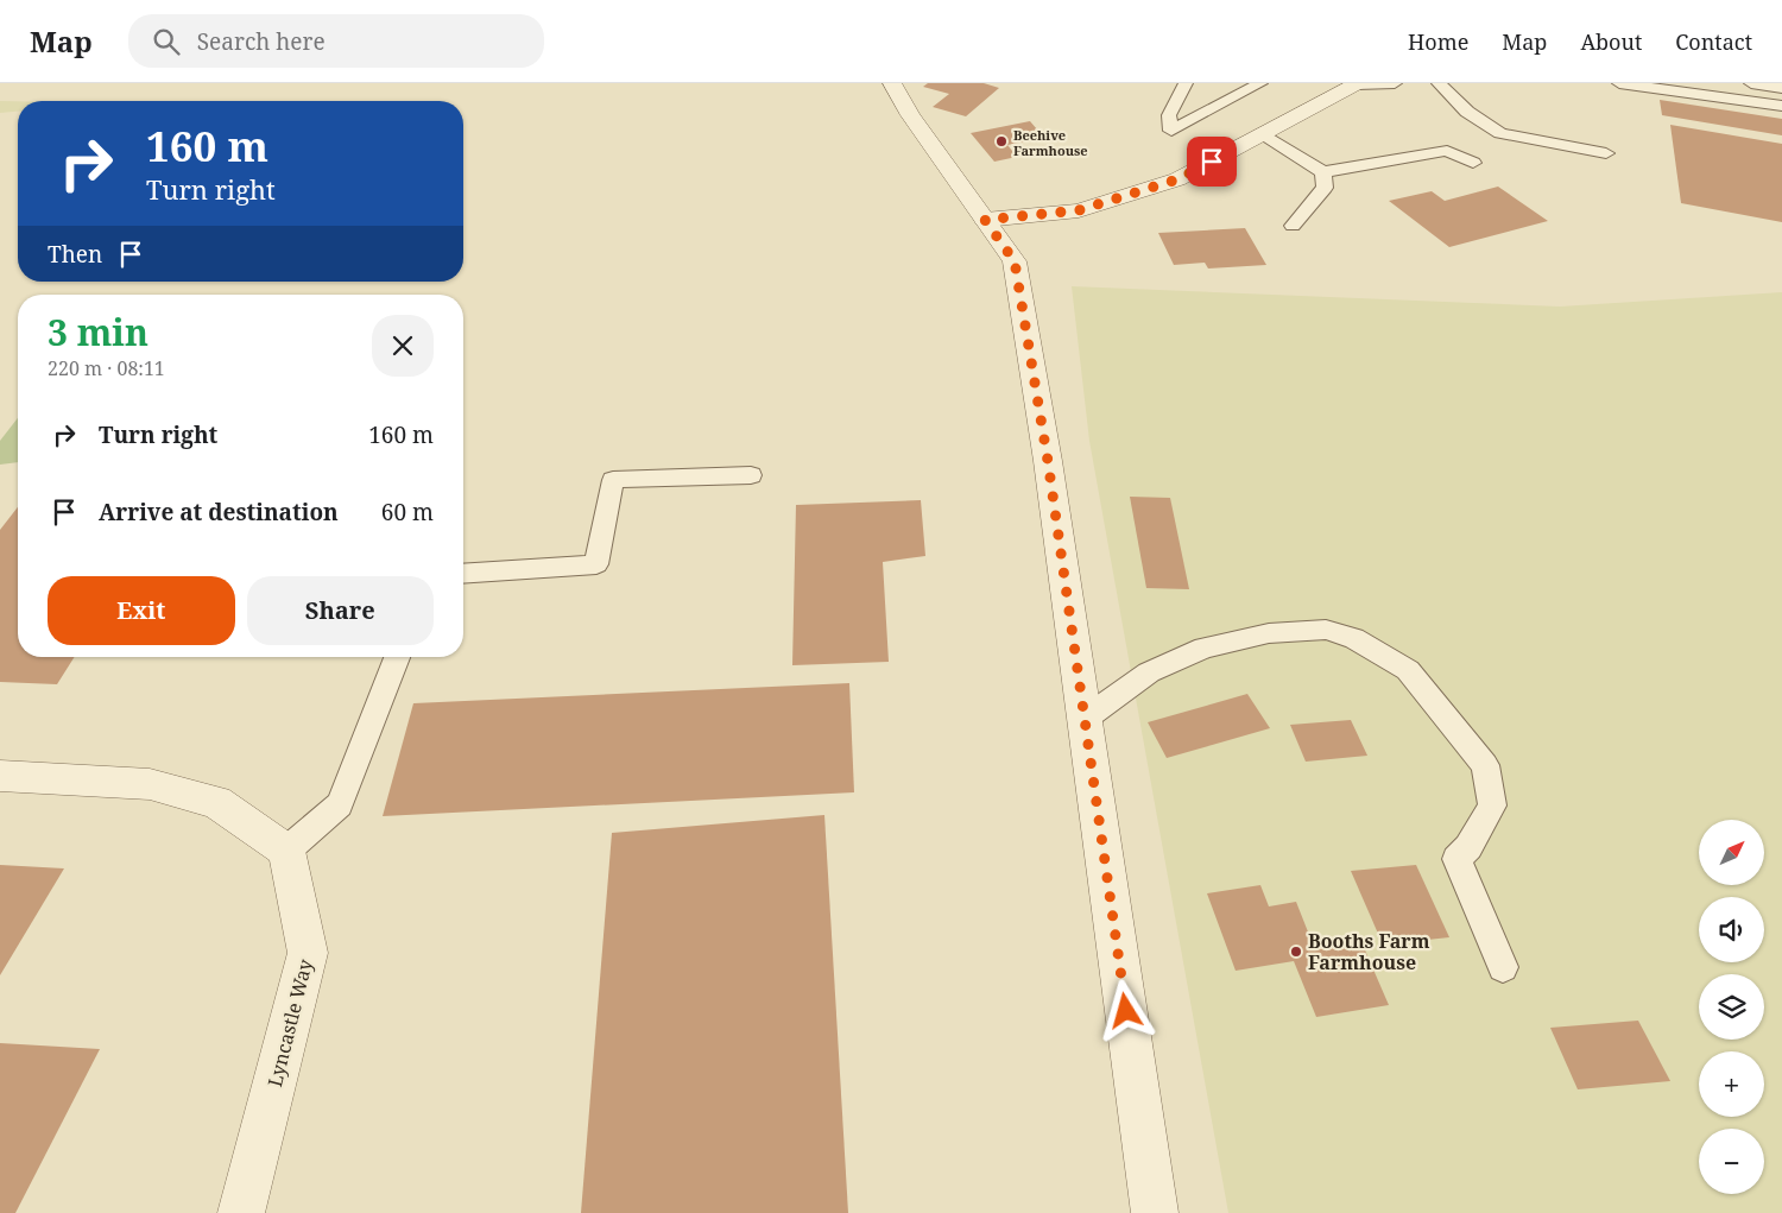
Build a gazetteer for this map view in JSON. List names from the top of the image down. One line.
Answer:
{"streets":{"street":["Lyncastle Way"]},"places":["Beehive Farmhouse","Booths Farm Farmhouse"],"north":"top right","page":{"header":"Map","search":"Search here","nav":["Home","Map","About","Contact"],"turn":["160 m","Turn right"],"then":"Then","heading":["3 min","220 m · 08:11"],"list":[{"name":"Turn right","value":"160 m"},{"name":"Arrive at destination","value":"60 m"}],"buttons":["Exit","Share"],"map_buttons":["+","−"]}}
